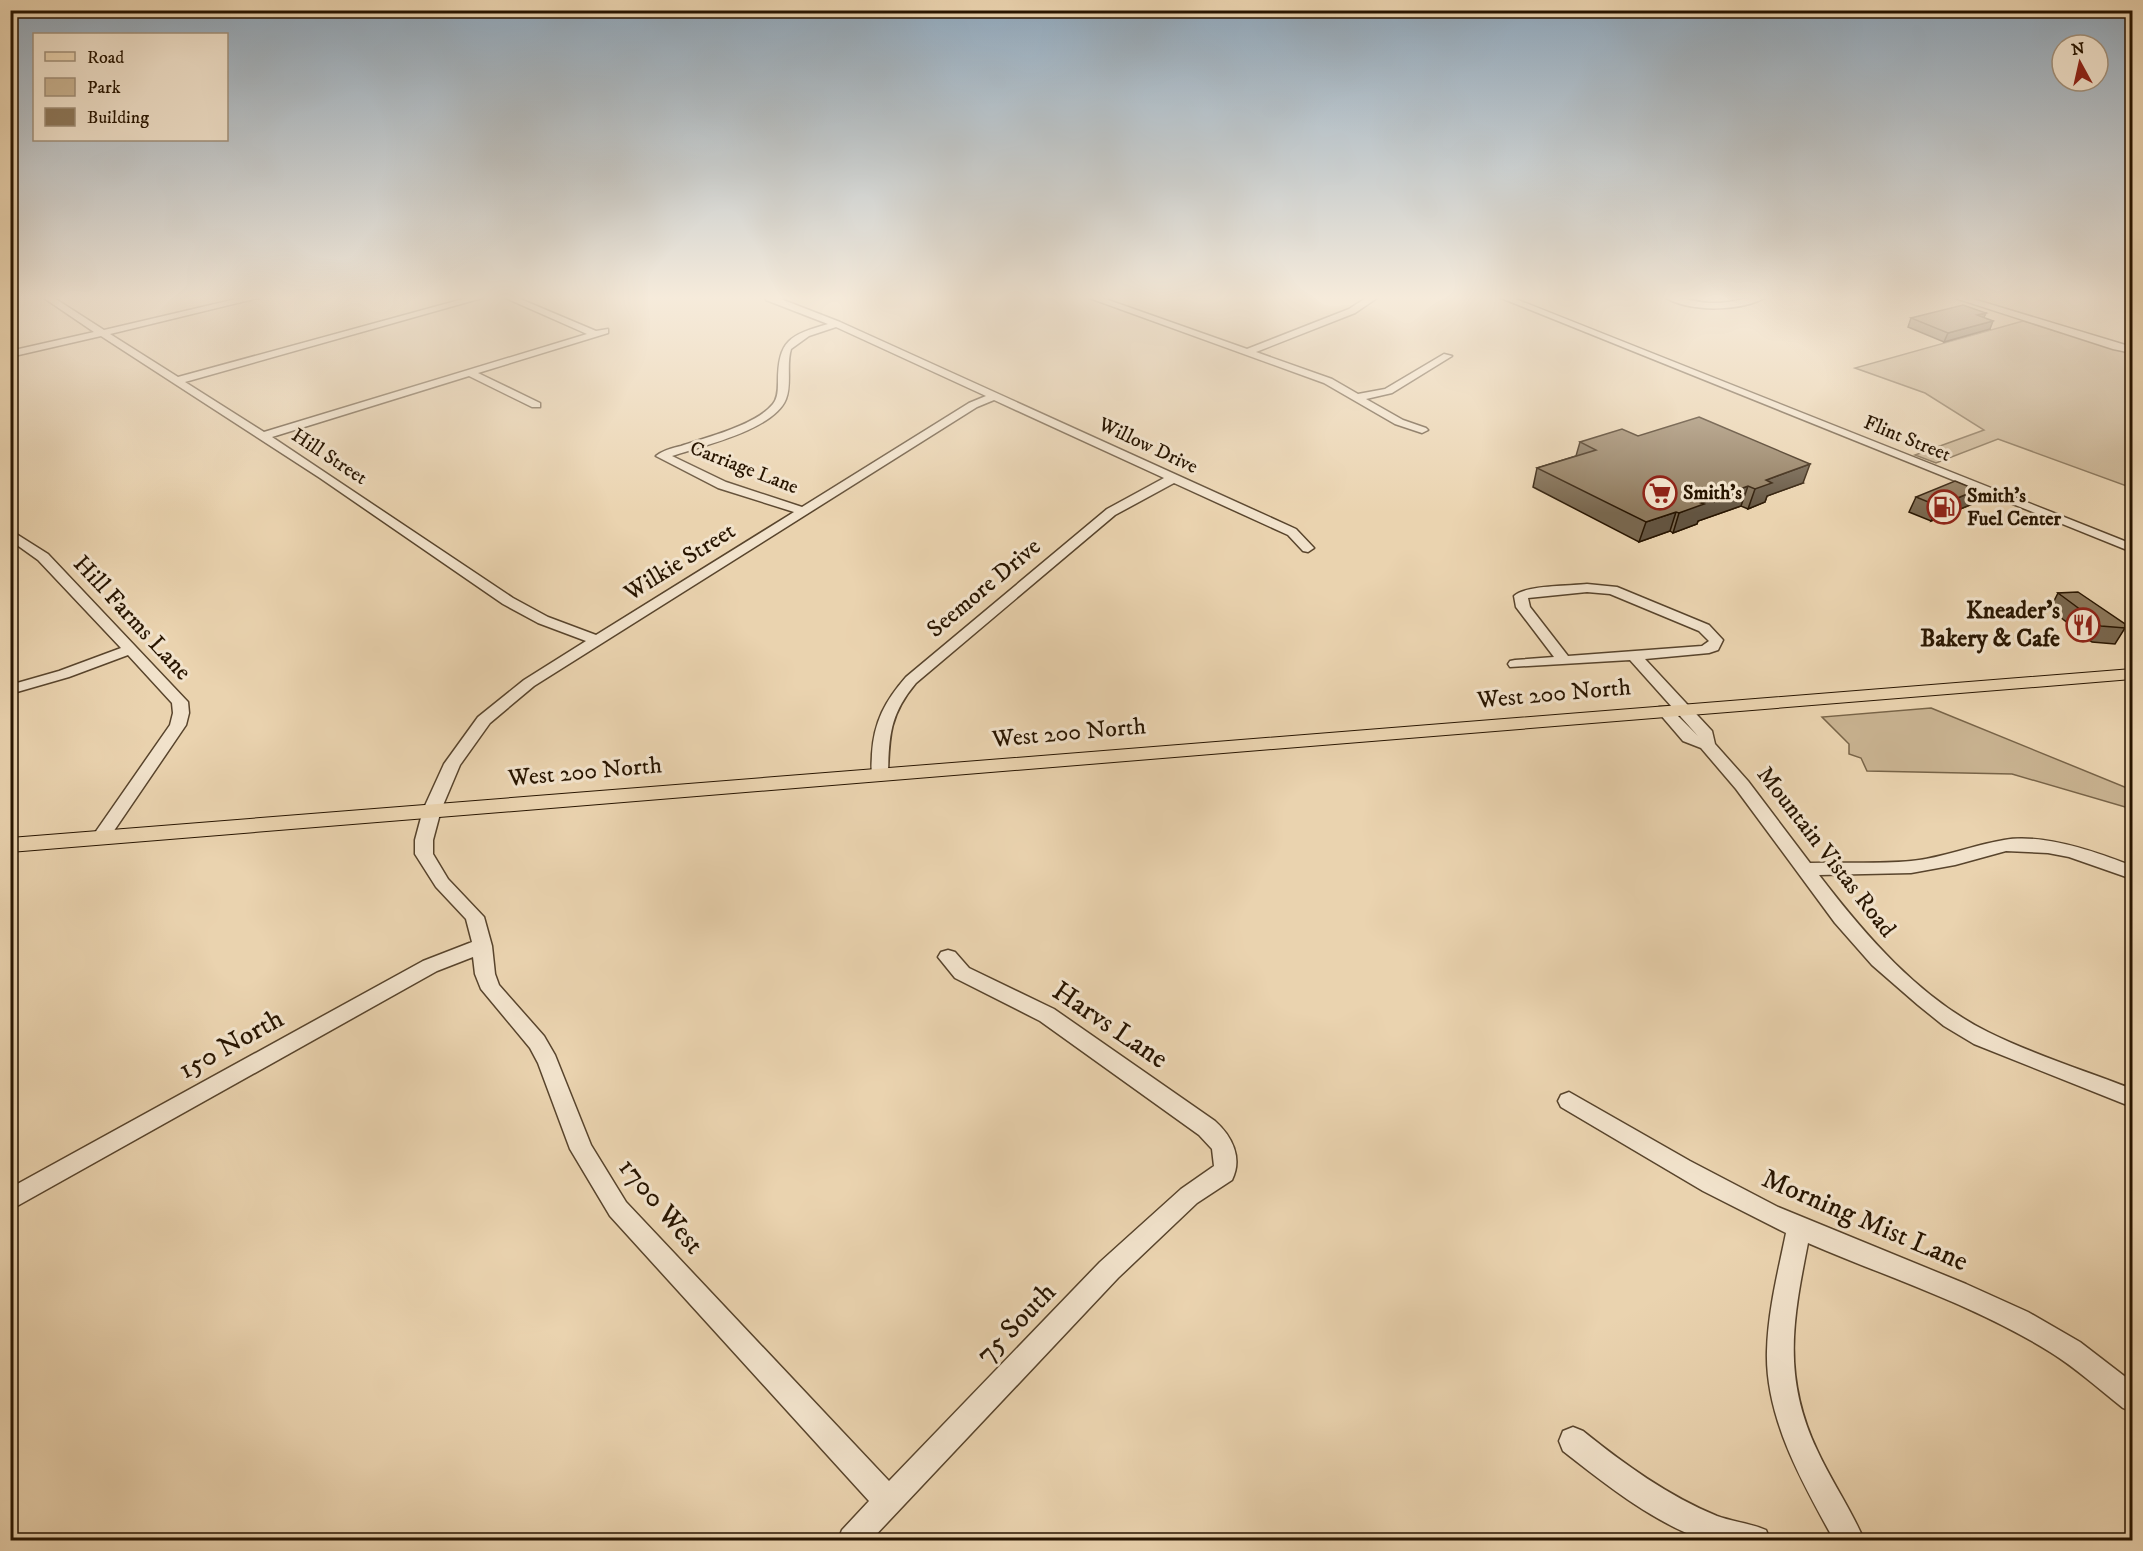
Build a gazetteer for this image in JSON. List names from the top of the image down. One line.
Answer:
{"streets":{"main road":["West 200 North"],"street":["Flint Street","Willow Drive","Hill Street","Carriage Lane","Wilkie Street","Seemore Drive","Hill Farms Lane","Mountain Vistas Road","Harvs Lane","150 North","1700 West","Morning Mist Lane","75 South"]},"crossings":[["Willow Drive","Wilkie Street"],["Willow Drive","Seemore Drive"],["Hill Street","Wilkie Street"],["Carriage Lane","Wilkie Street"],["Wilkie Street","West 200 North"],["Wilkie Street","1700 West"],["Seemore Drive","West 200 North"],["Hill Farms Lane","West 200 North"],["West 200 North","Mountain Vistas Road"],["West 200 North","1700 West"],["Harvs Lane","75 South"],["150 North","1700 West"],["1700 West","75 South"]],"places":{"supermarket":["Smith's"],"fuel station":["Smith's Fuel Center"],"restaurant":["Kneader's Bakery & Cafe"]},"legend":["Road","Park","Building"],"north":"top"}
